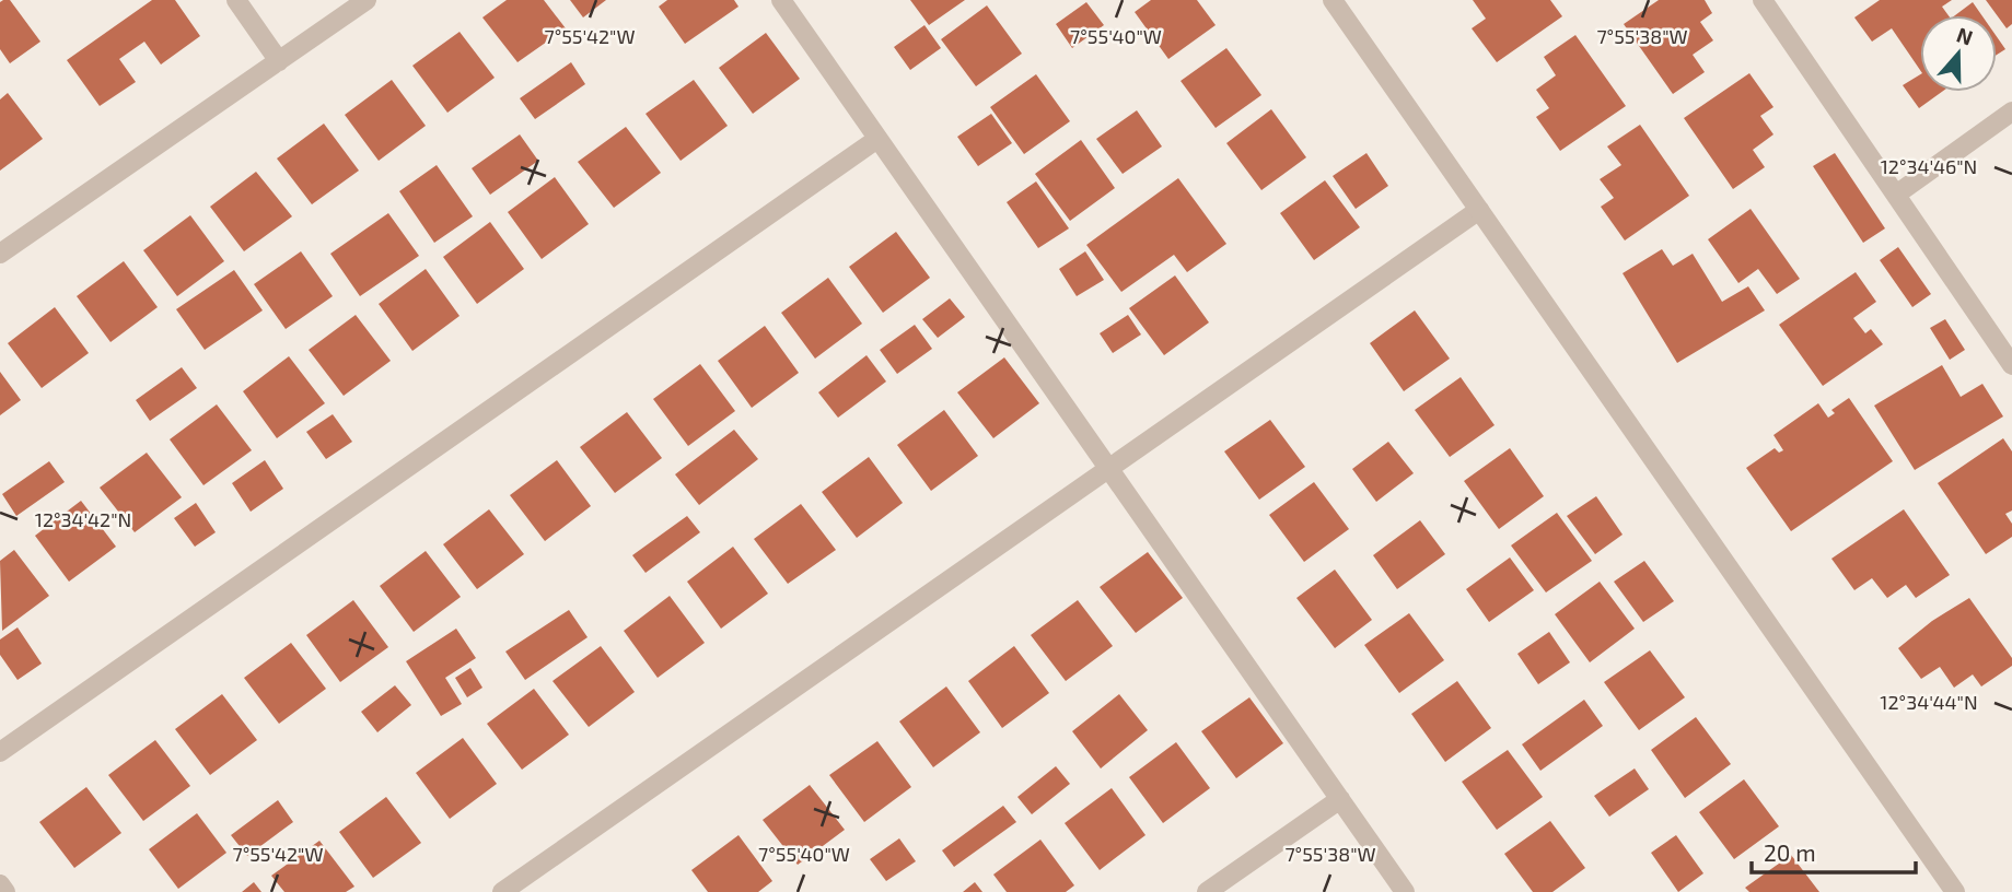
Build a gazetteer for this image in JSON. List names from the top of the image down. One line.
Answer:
{"scale_bar":"20 m","north":"top","coordinates":["7°55'42\"W","7°55'40\"W","7°55'38\"W","12°34'46\"N","12°34'42\"N","12°34'44\"N"]}
